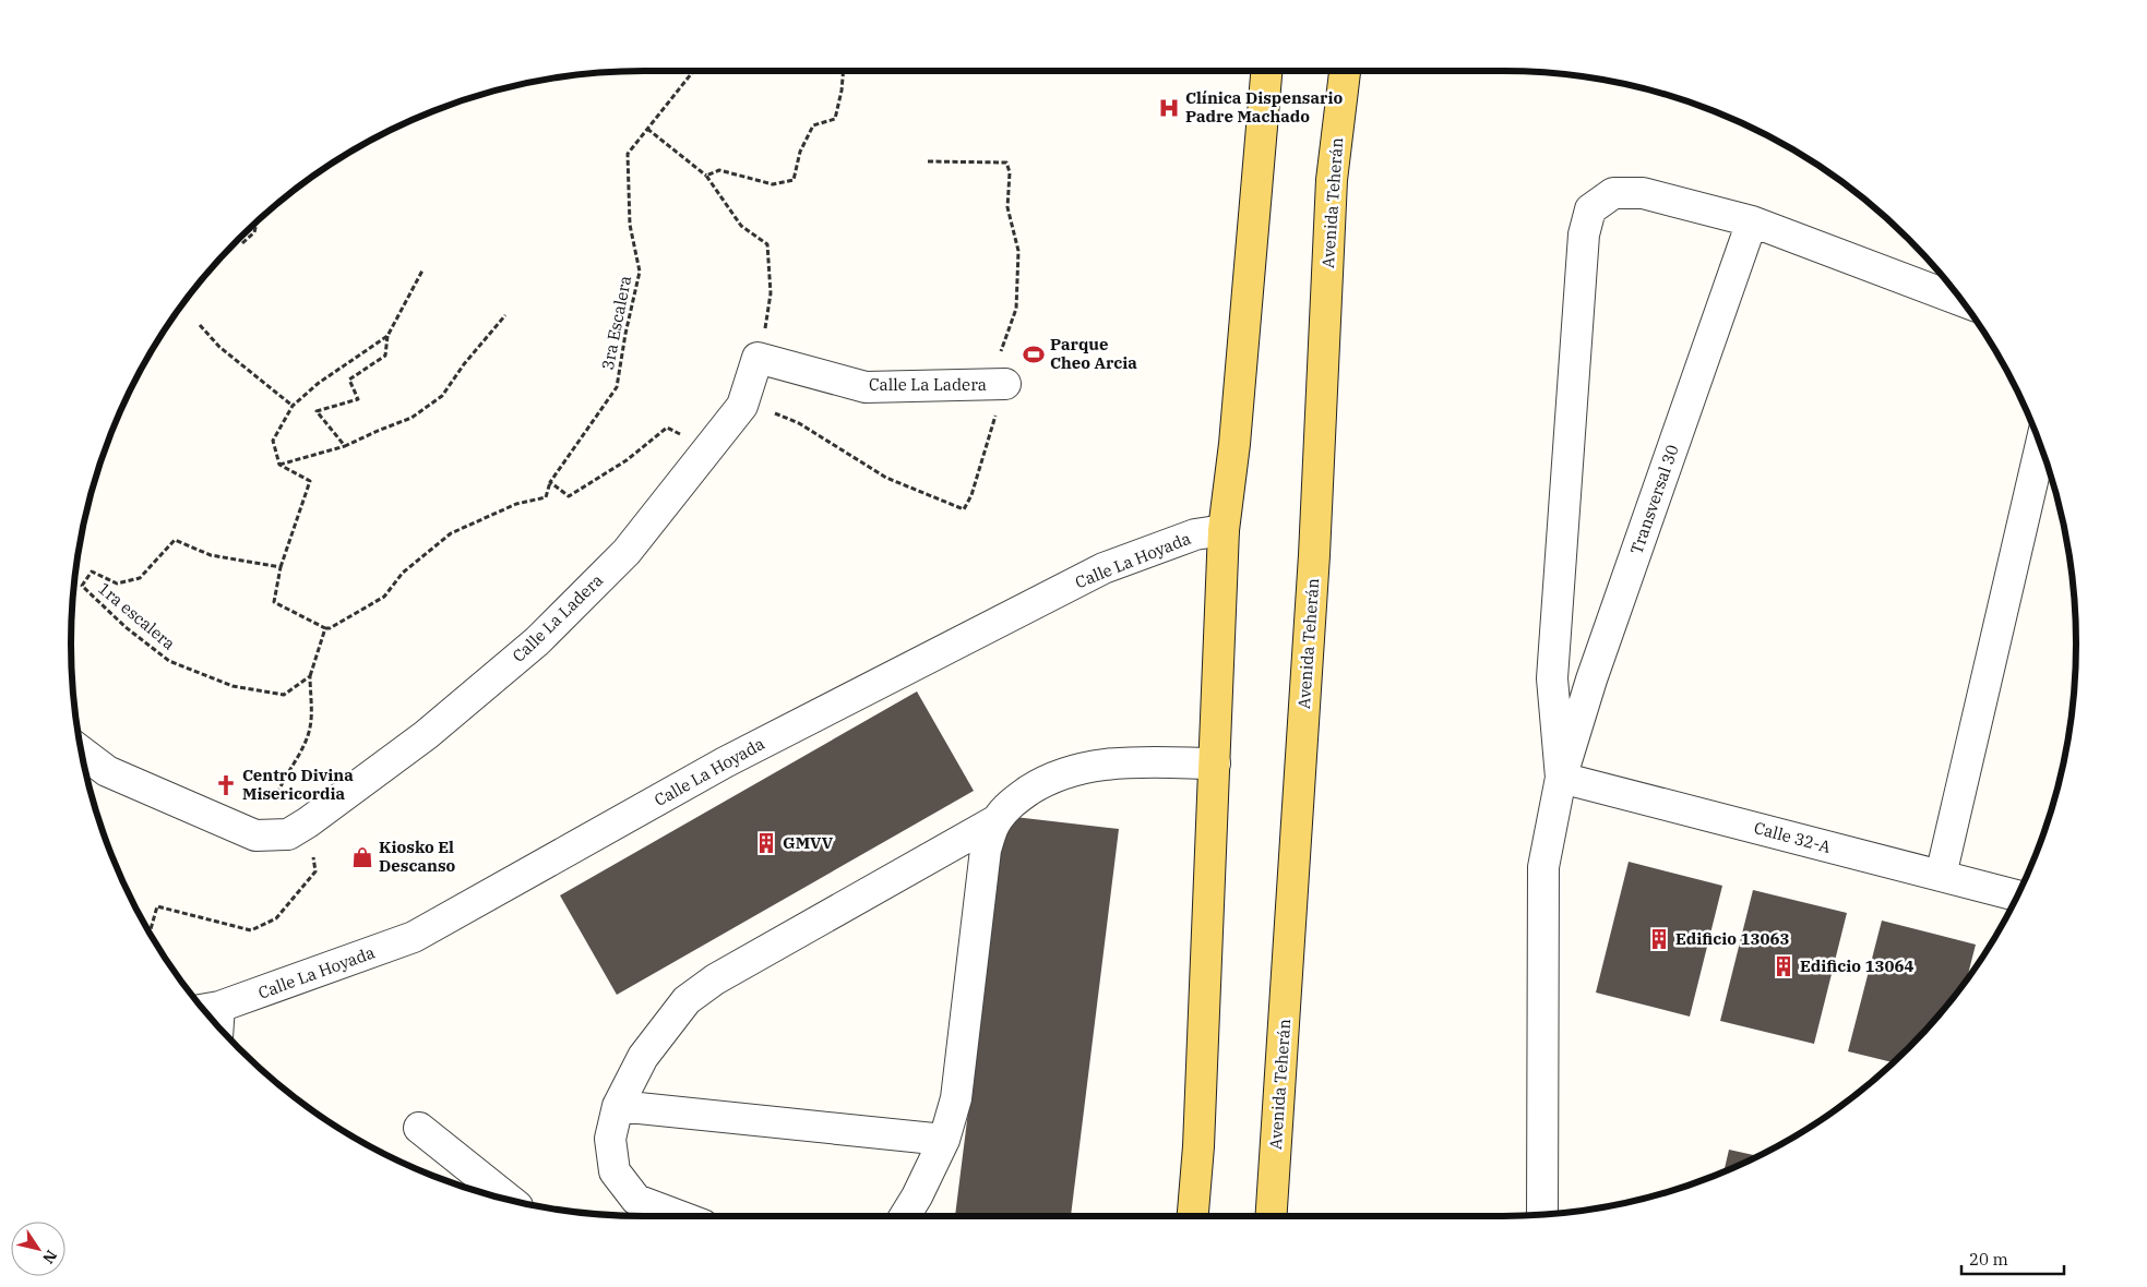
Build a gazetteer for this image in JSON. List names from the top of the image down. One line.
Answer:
{"streets":{"main road":["Avenida Teherán"],"street":["Calle La Ladera","Transversal 30","Calle La Hoyada","Calle 32-A"],"path":["3ra Escalera","1ra escalera"]},"crossings":[["Transversal 30","Calle 32-A"]],"places":{"hospital":["Clínica Dispensario Padre Machado"],"sports":["Parque Cheo Arcia"],"church":["Centro Divina Misericordia"],"building":["GMVV","Edificio 13063","Edificio 13064"],"shop":["Kiosko El Descanso"]},"scale_bar":"20 m","north":"bottom right"}
